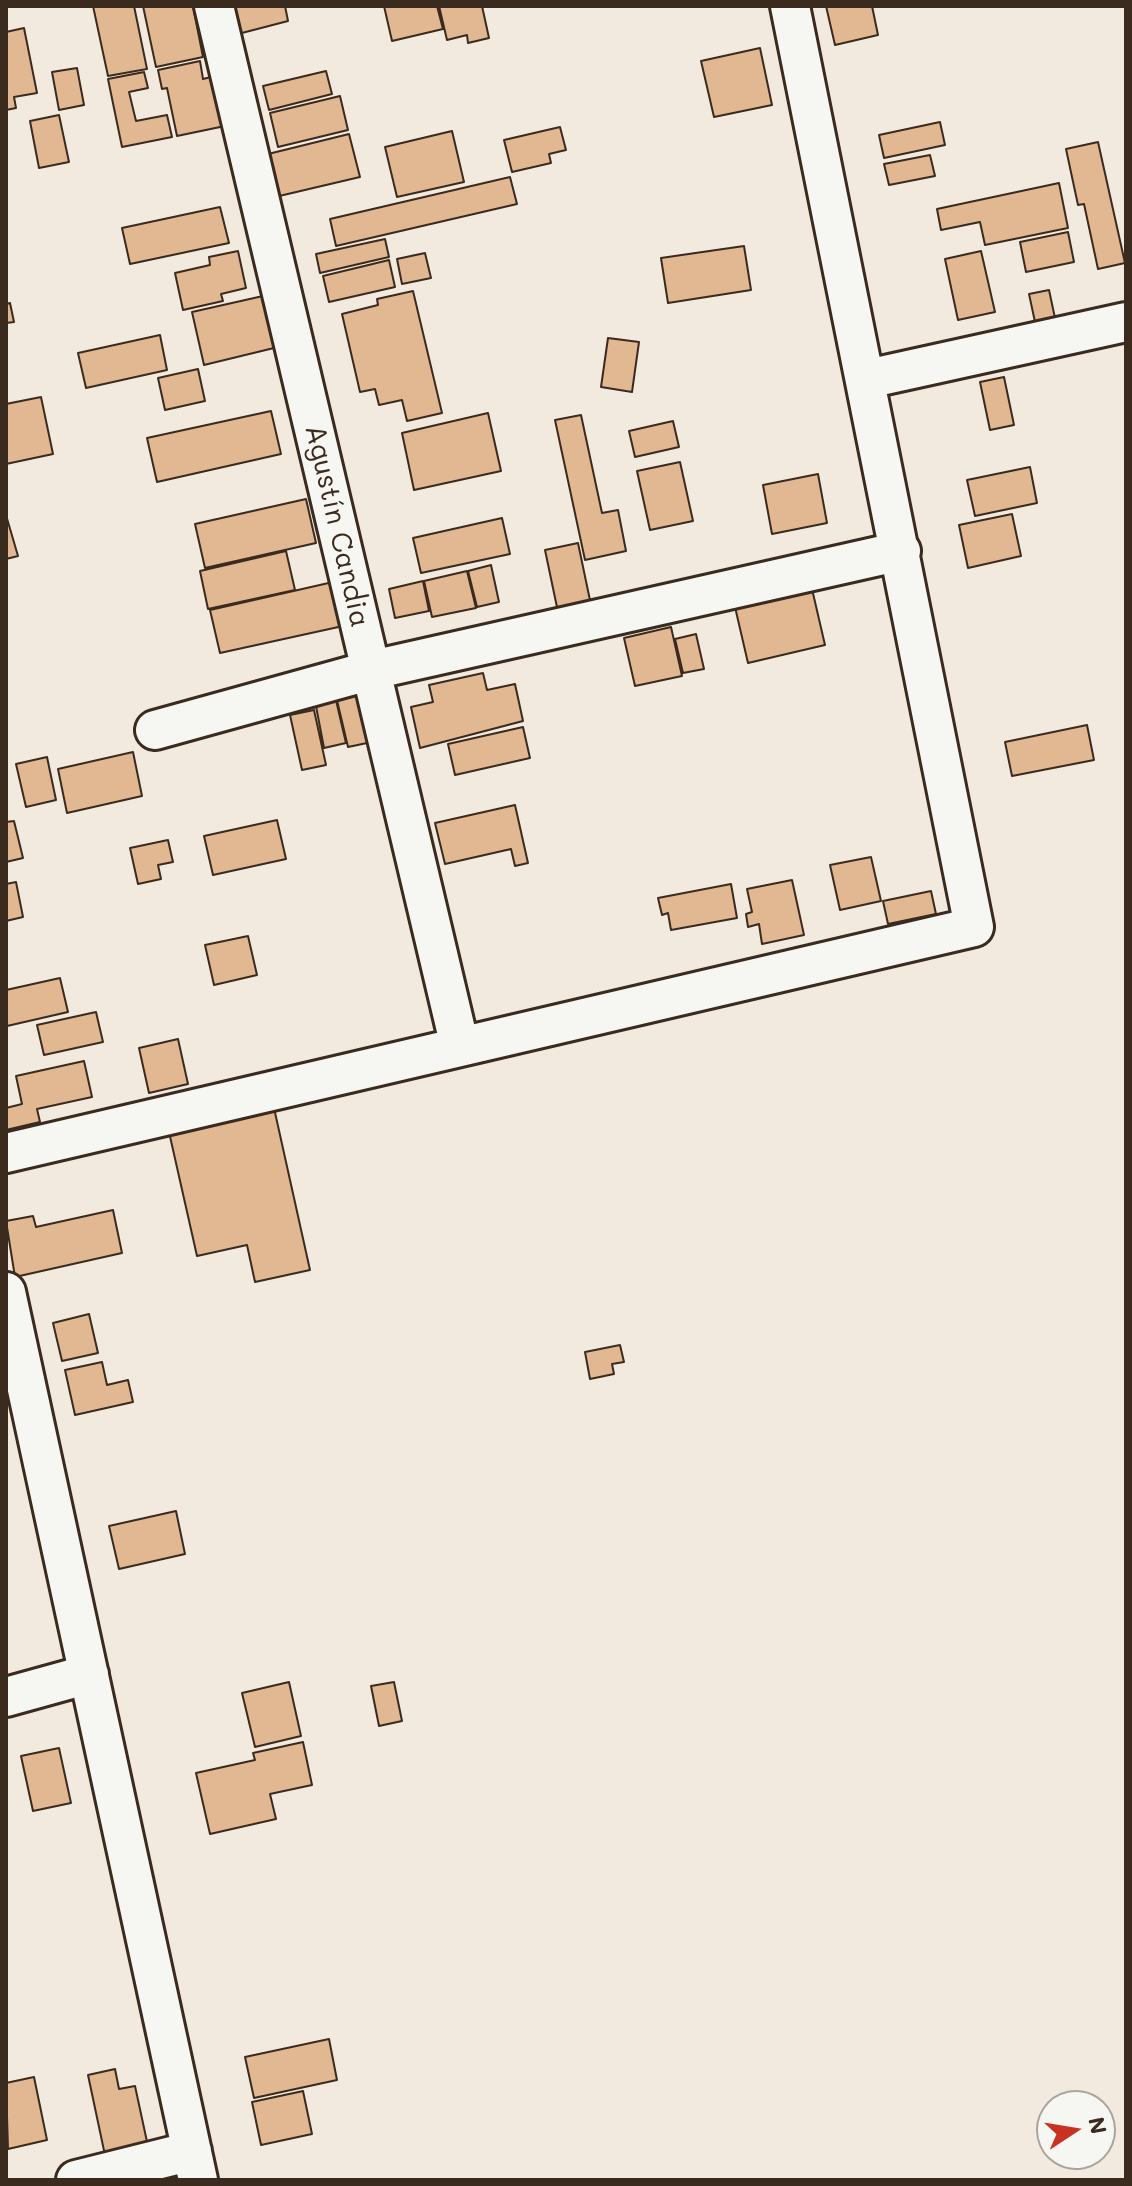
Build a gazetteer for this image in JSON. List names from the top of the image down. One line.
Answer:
{"streets":{"street":["Agustín Candia"]},"north":"right"}
